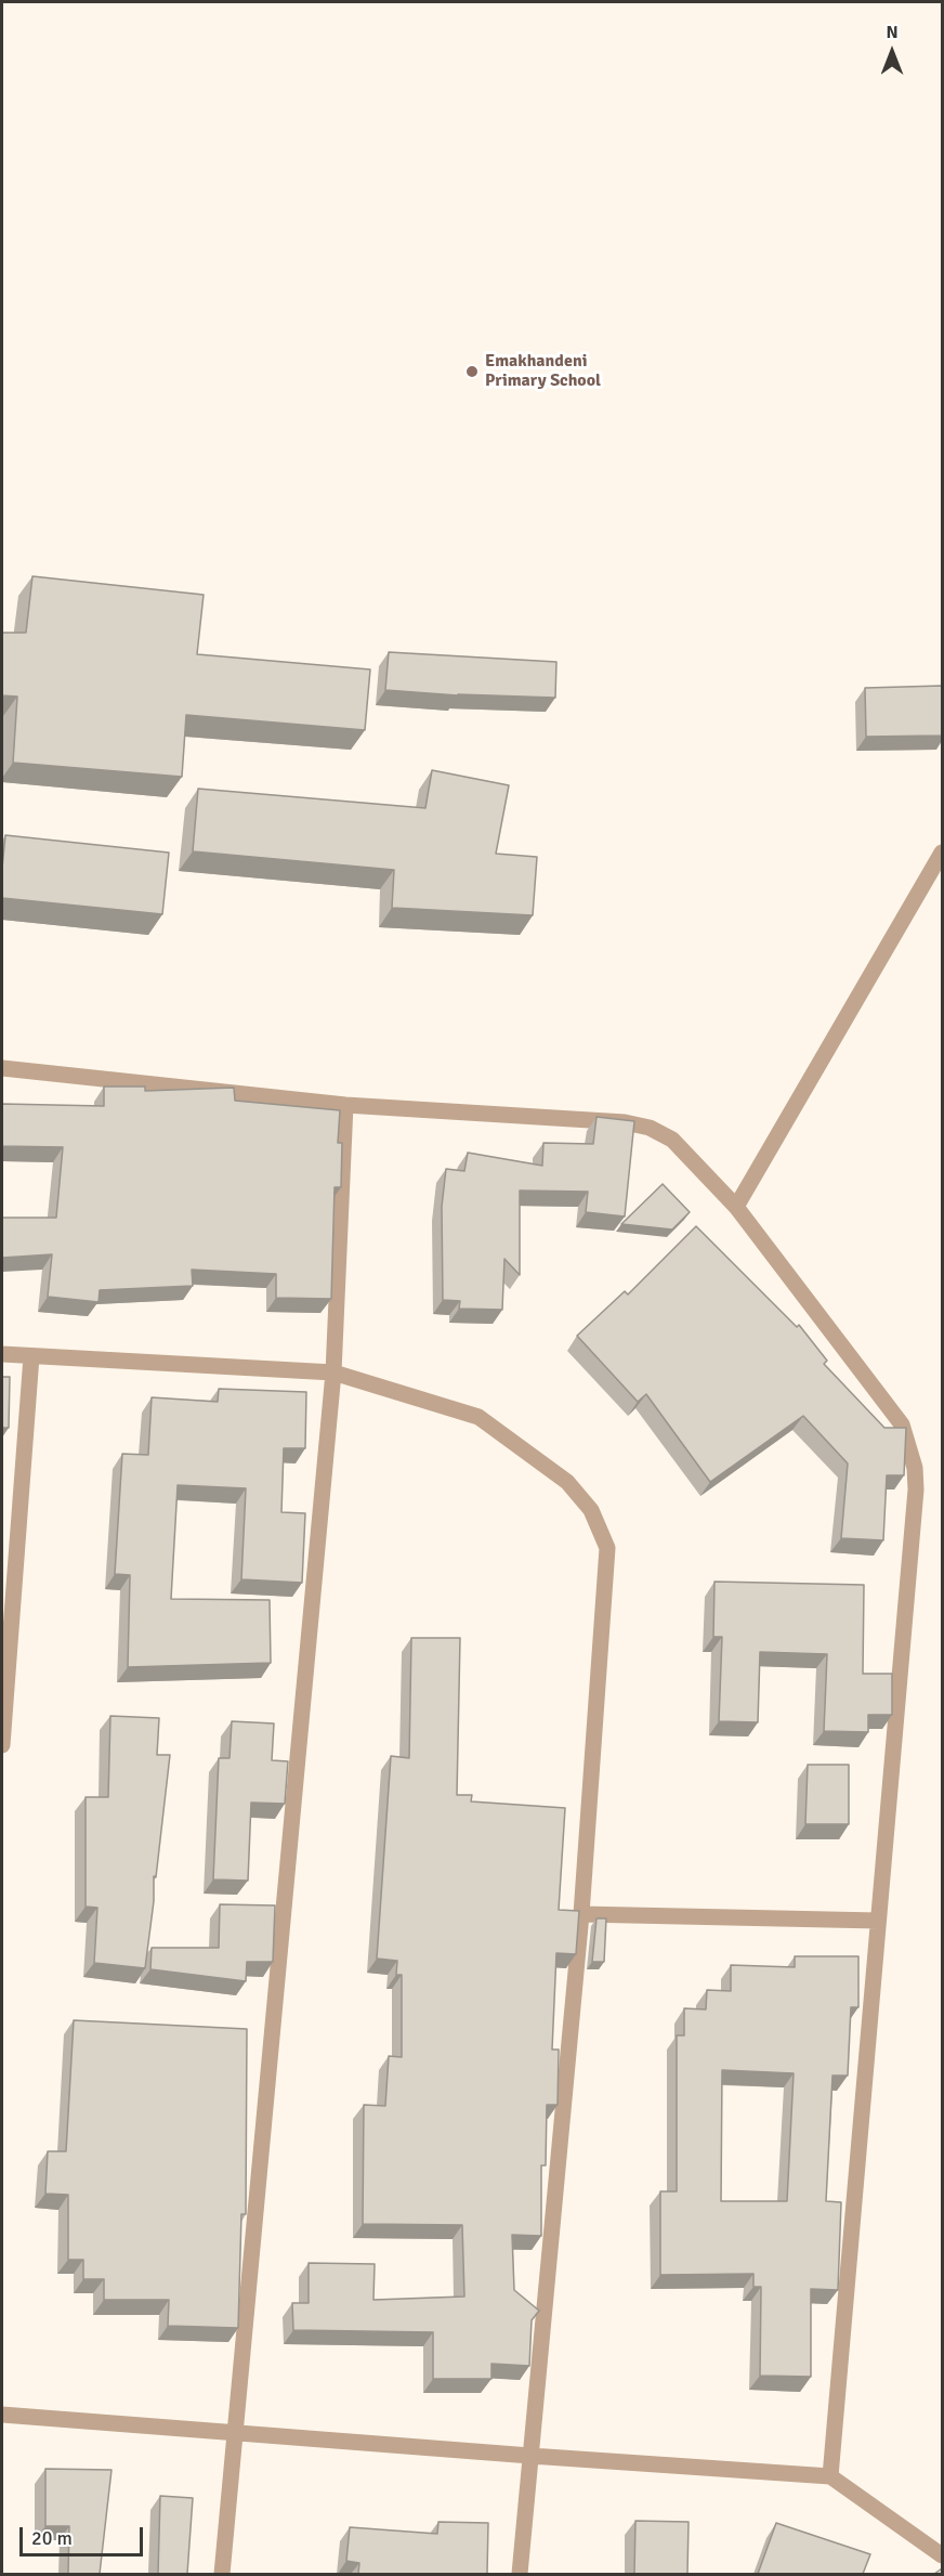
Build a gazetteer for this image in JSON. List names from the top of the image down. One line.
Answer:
{"places":["Emakhandeni Primary School"],"scale_bar":"20 m","north":"top"}
